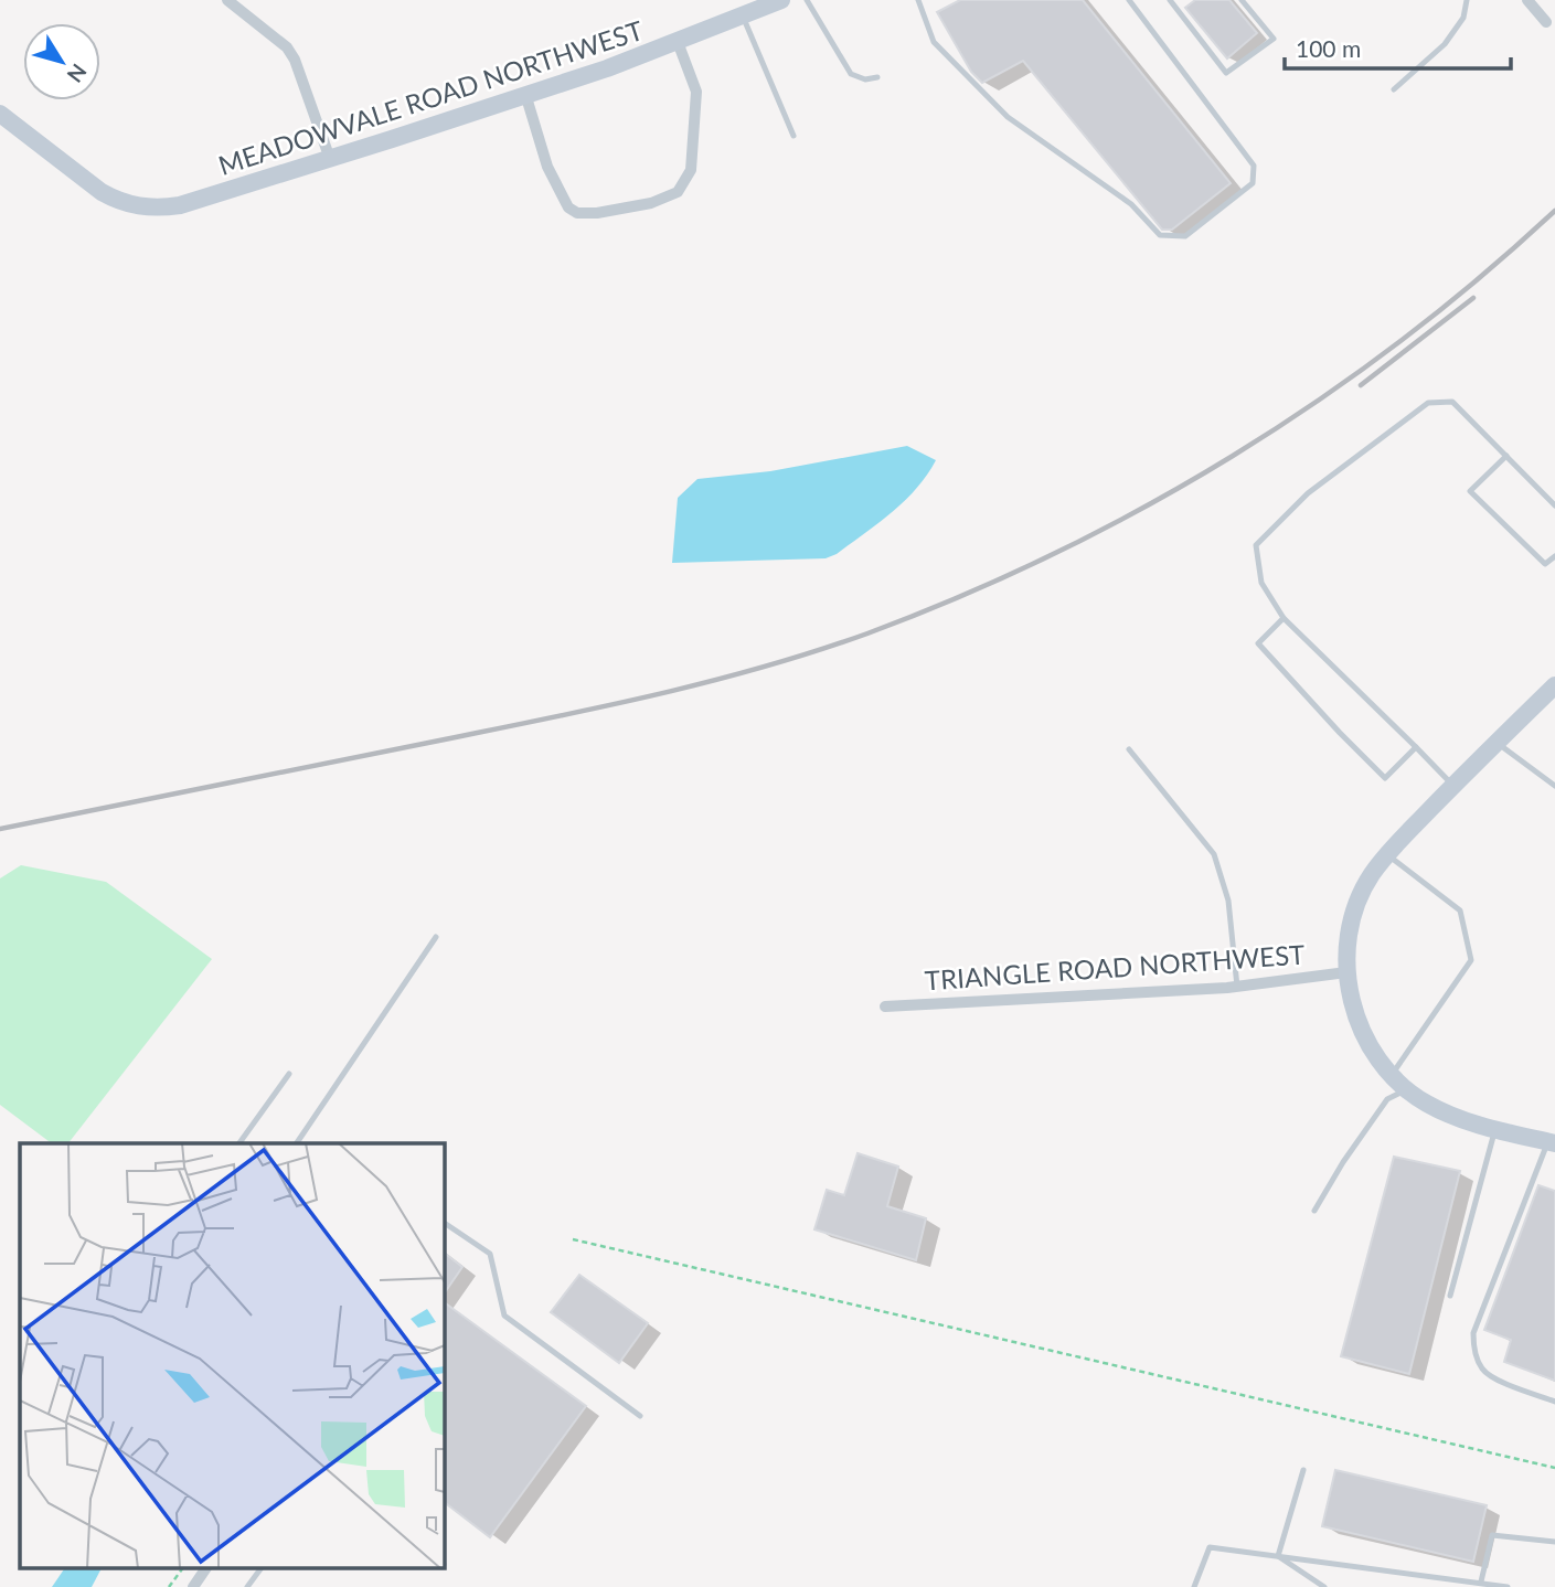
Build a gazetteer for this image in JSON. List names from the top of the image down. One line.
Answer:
{"streets":{"street":["MEADOWVALE ROAD NORTHWEST","TRIANGLE ROAD NORTHWEST"]},"scale_bar":"100 m","north":"bottom right"}
